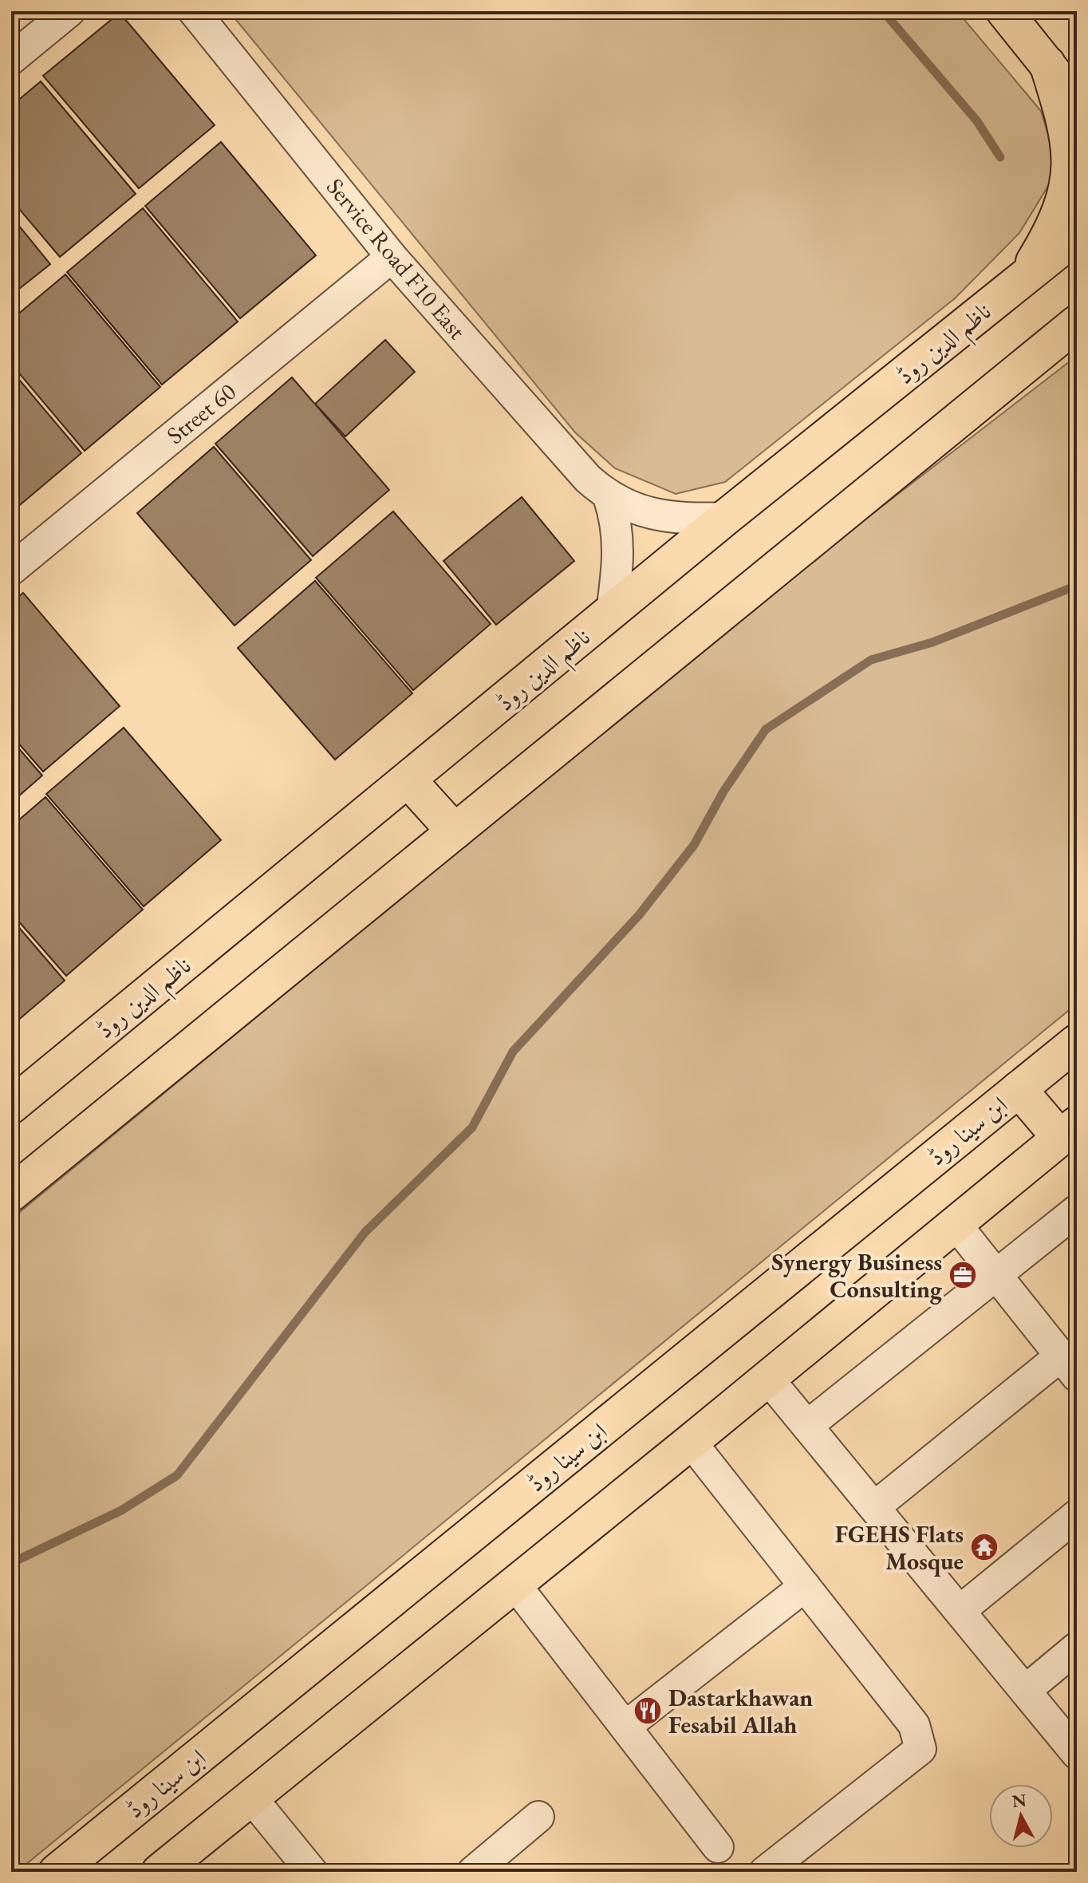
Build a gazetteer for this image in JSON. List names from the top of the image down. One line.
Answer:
{"streets":{"main road":["ناظم الدین روڈ","ابن سینا روڈ"],"street":["Service Road F10 East","Street 60"]},"crossings":[["Service Road F10 East","ناظم الدین روڈ"],["Service Road F10 East","Street 60"]],"places":{"office":["Synergy Business Consulting"],"temple":["FGEHS Flats Mosque"],"restaurant":["Dastarkhawan Fesabil Allah"]},"north":"top"}
